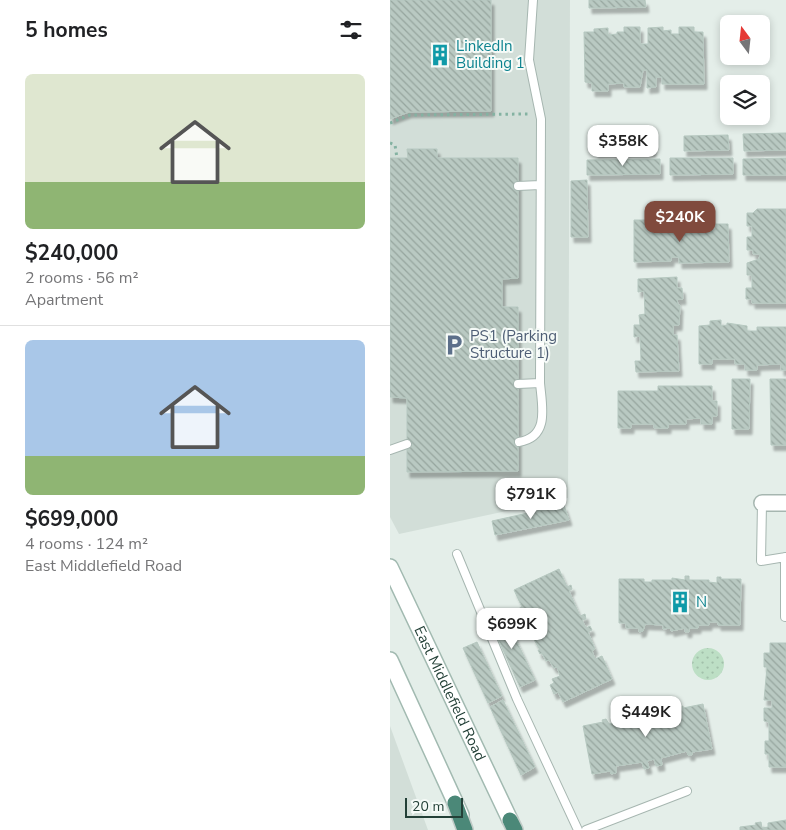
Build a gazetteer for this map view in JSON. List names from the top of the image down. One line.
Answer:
{"streets":{"main road":["East Middlefield Road"]},"places":{"building":["LinkedIn Building 1","N"],"parking":["PS1 (Parking Structure 1)"]},"scale_bar":"20 m","north":"top","page":{"heading":"5 homes","list":[{"name":"$240,000","note":"2 rooms · 56 m² · Apartment"},{"name":"$699,000","note":"4 rooms · 124 m² · East Middlefield Road"}],"price":["$358K","$240K","$791K","$699K","$449K"],"scale":"20 m"}}
